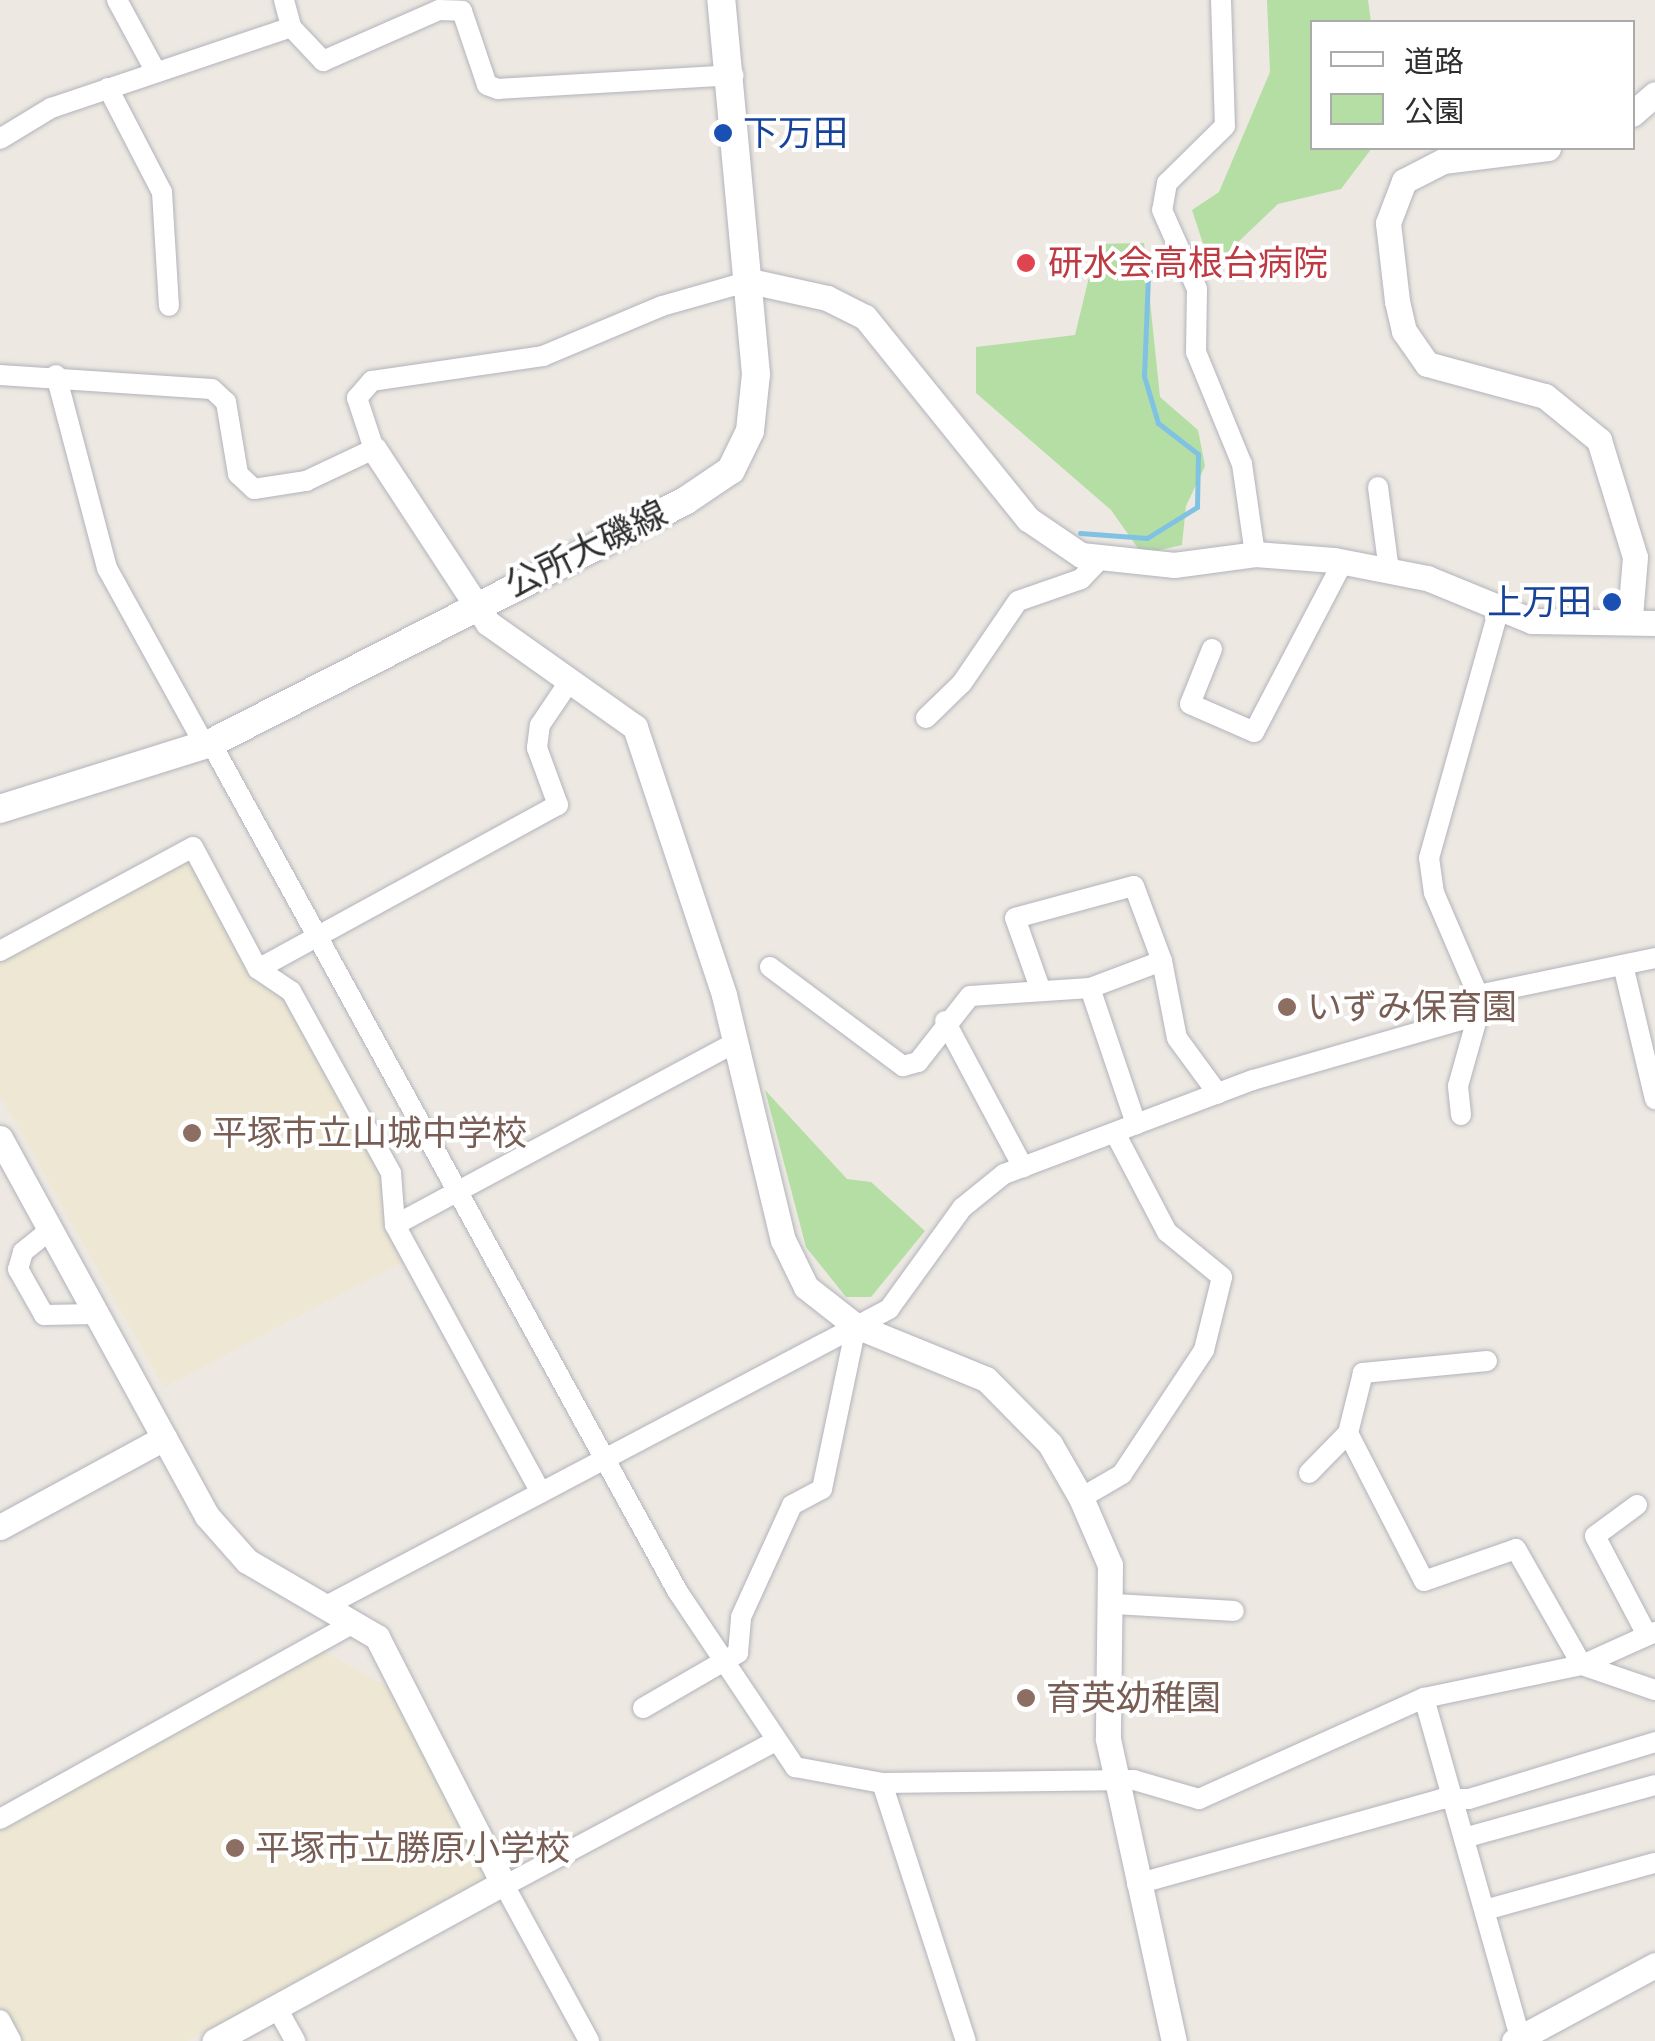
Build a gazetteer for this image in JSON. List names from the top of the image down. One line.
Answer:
{"streets":{"main road":["公所大磯線"]},"places":["下万田","研水会高根台病院","上万田","いずみ保育園","平塚市立山城中学校","育英幼稚園","平塚市立勝原小学校"],"legend":["道路","公園"]}
